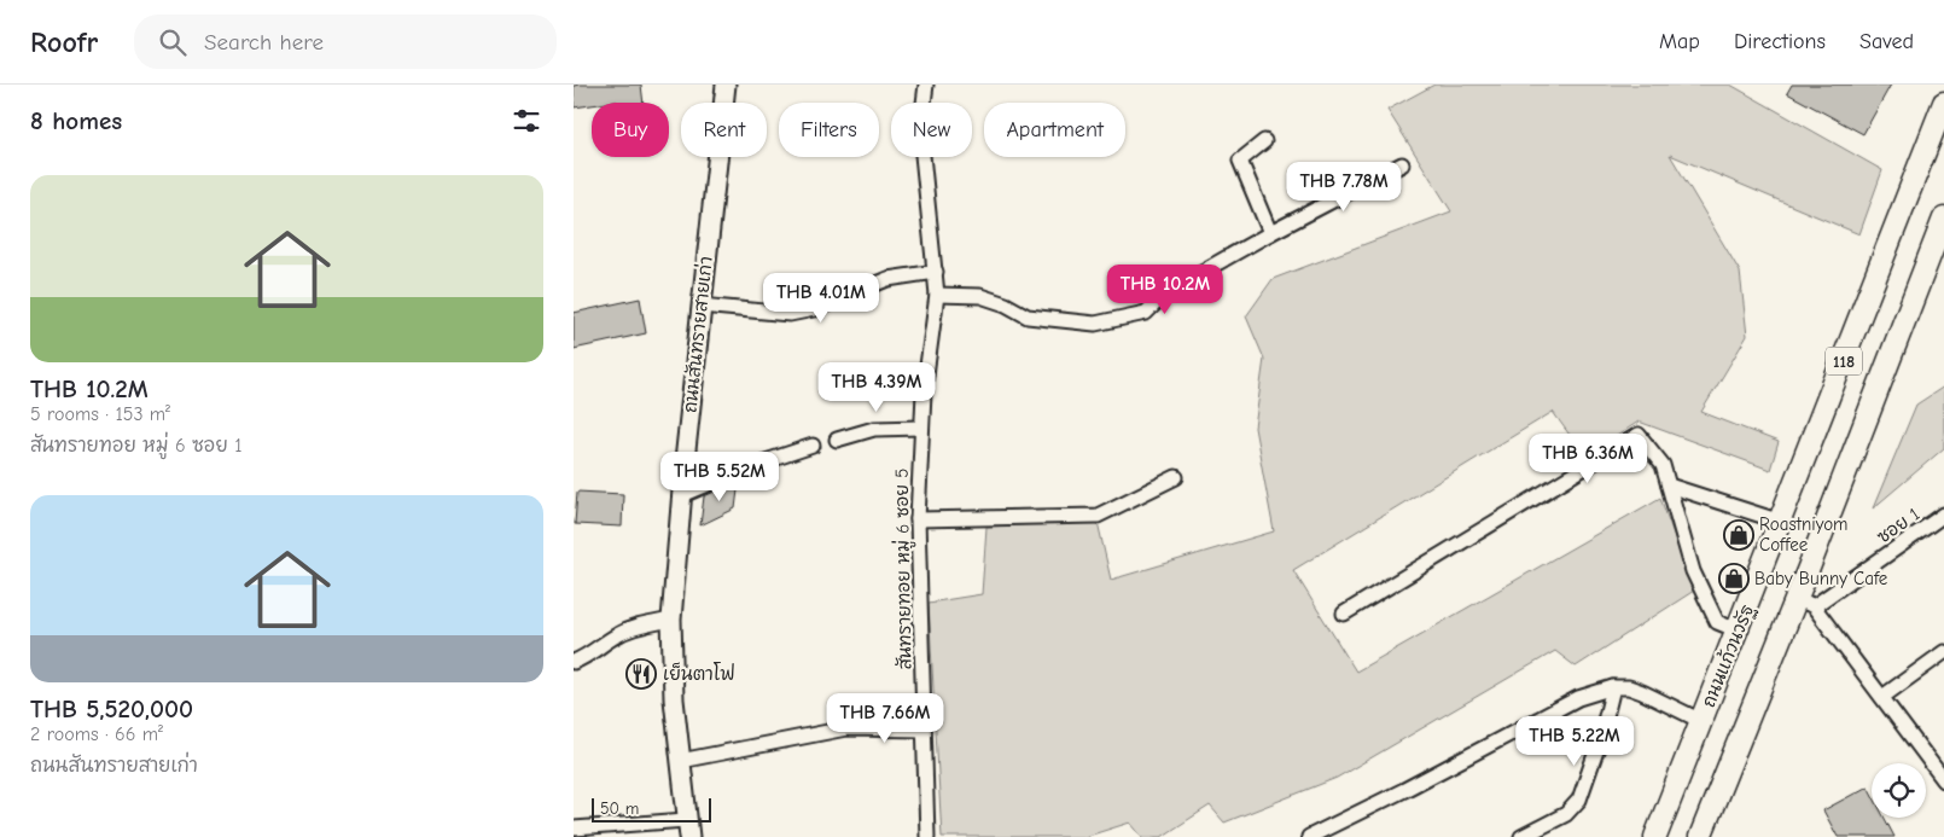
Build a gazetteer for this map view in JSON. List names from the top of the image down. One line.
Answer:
{"streets":{"main road":["ถนนสันทรายสายเก่า","118","ถนนแก้วนวรัฐ"],"street":["ซอย 1","สันทรายทอย หมู่ 6 ซอย 5"]},"crossings":[["118","ซอย 1"]],"places":{"shop":["Roastniyom Coffee","Baby Bunny Cafe"],"restaurant":["เย็นตาโฟ"]},"scale_bar":"50 m","page":{"header":"Roofr","search":"Search here","nav":["Map","Directions","Saved"],"heading":"8 homes","chip":["Buy","Rent","Filters","New","Apartment"],"list":[{"name":"THB 10.2M","note":"5 rooms · 153 m² · สันทรายทอย หมู่ 6 ซอย 1"},{"name":"THB 5,520,000","note":"2 rooms · 66 m² · ถนนสันทรายสายเก่า"}],"price":["THB 7.78M","THB 10.2M","THB 4.01M","THB 4.39M","THB 6.36M","THB 5.52M","THB 7.66M","THB 5.22M"],"scale":"50 m"}}
